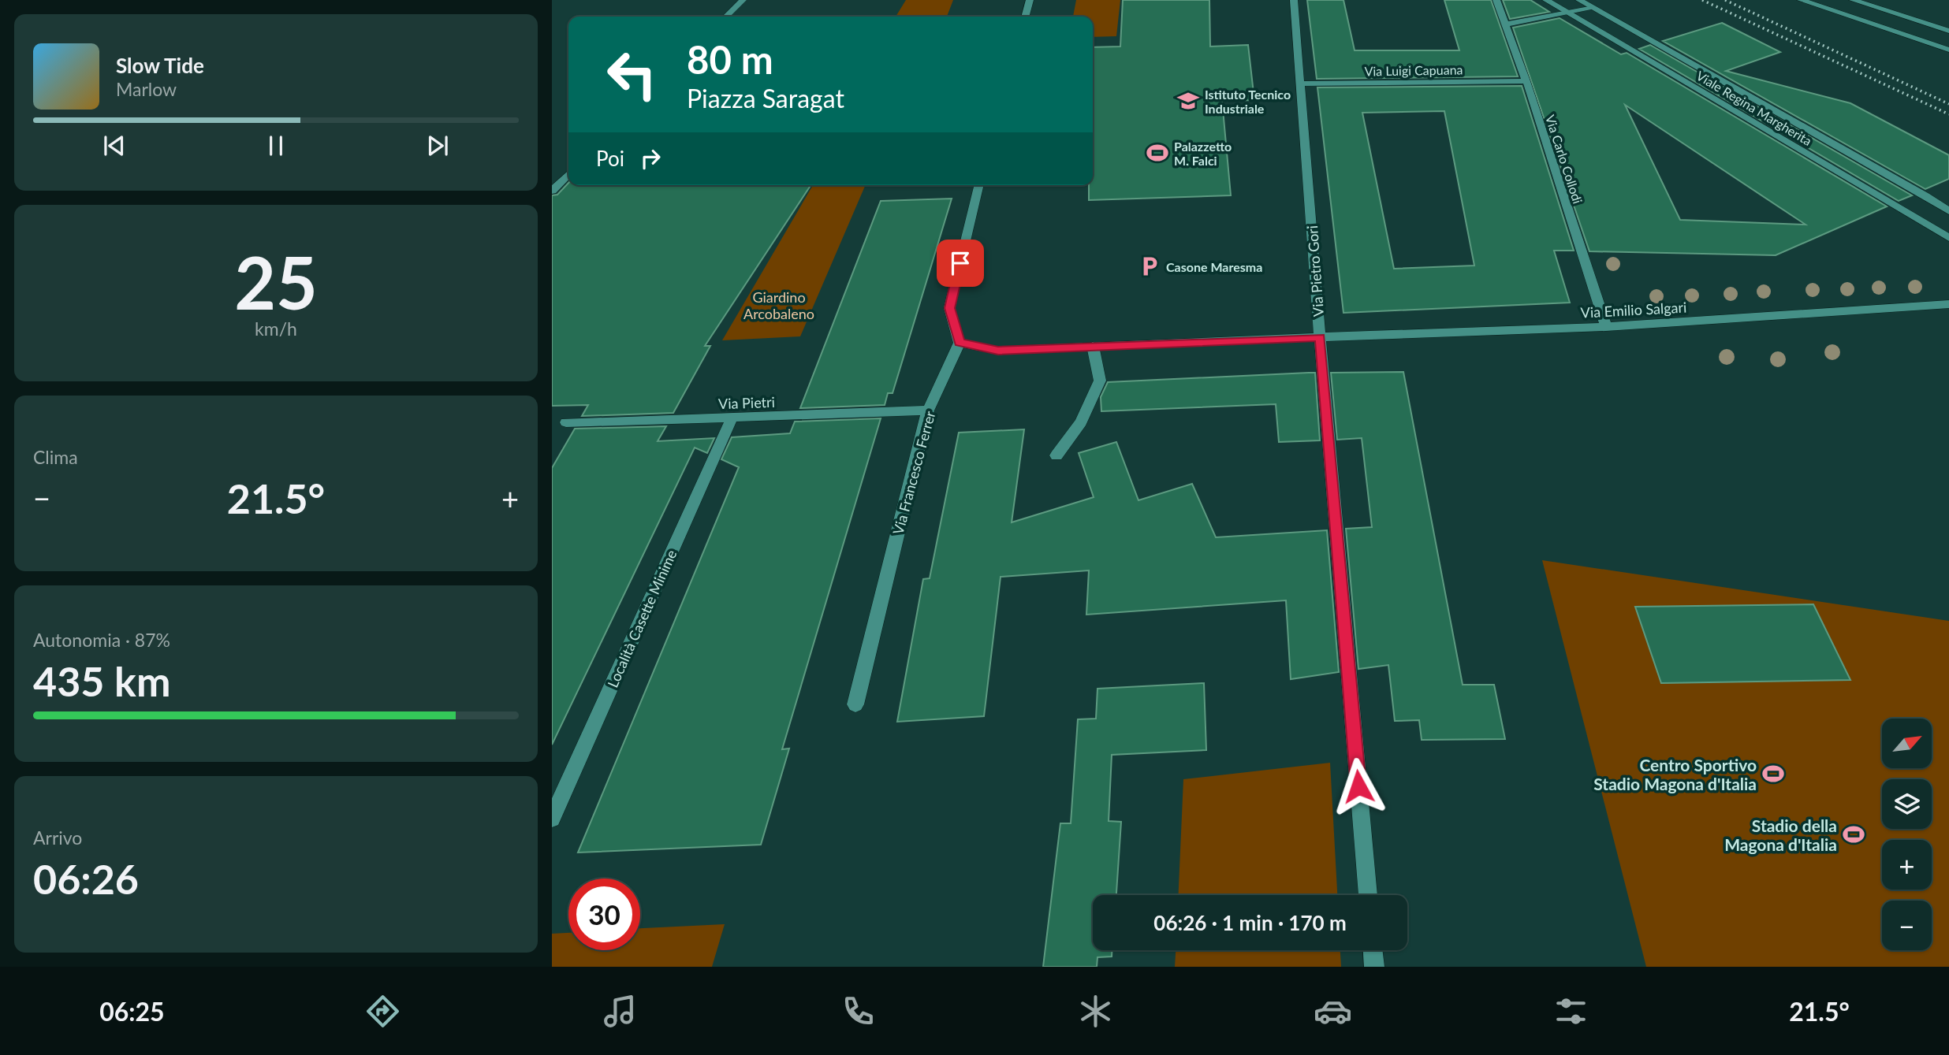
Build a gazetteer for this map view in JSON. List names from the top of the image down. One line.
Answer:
{"streets":{"street":["Via Luigi Capuana","Viale Regina Margherita","Via Carlo Collodi","Via Pietro Gori","Via Emilio Salgari","Via Pietri","Via Francesco Ferrer","Località Casette Minime"]},"crossings":[["Via Luigi Capuana","Via Carlo Collodi"],["Via Luigi Capuana","Via Pietro Gori"],["Via Carlo Collodi","Via Emilio Salgari"],["Via Pietro Gori","Via Emilio Salgari"],["Via Emilio Salgari","Via Francesco Ferrer"],["Via Pietri","Via Francesco Ferrer"],["Via Pietri","Località Casette Minime"]],"parks":["Giardino Arcobaleno"],"places":{"school or university":["Istituto Tecnico Industriale"],"sports":["Palazzetto M. Falci","Centro Sportivo Stadio Magona d'Italia","Stadio della Magona d'Italia"],"parking":["Casone Maresma"]},"north":"top right","page":{"turn":["80 m","Piazza Saragat"],"song":["Slow Tide","Marlow"],"then":"Poi","tile":[["25","km/h"],"Clima",["Autonomia · 87%","435 km"],["Arrivo","06:26"]],"heat":["−","21.5°","+"],"map_buttons":["+","−"],"limit":"30","trip":"06:26 · 1 min · 170 m","tabs":["06:25","21.5°"]}}
